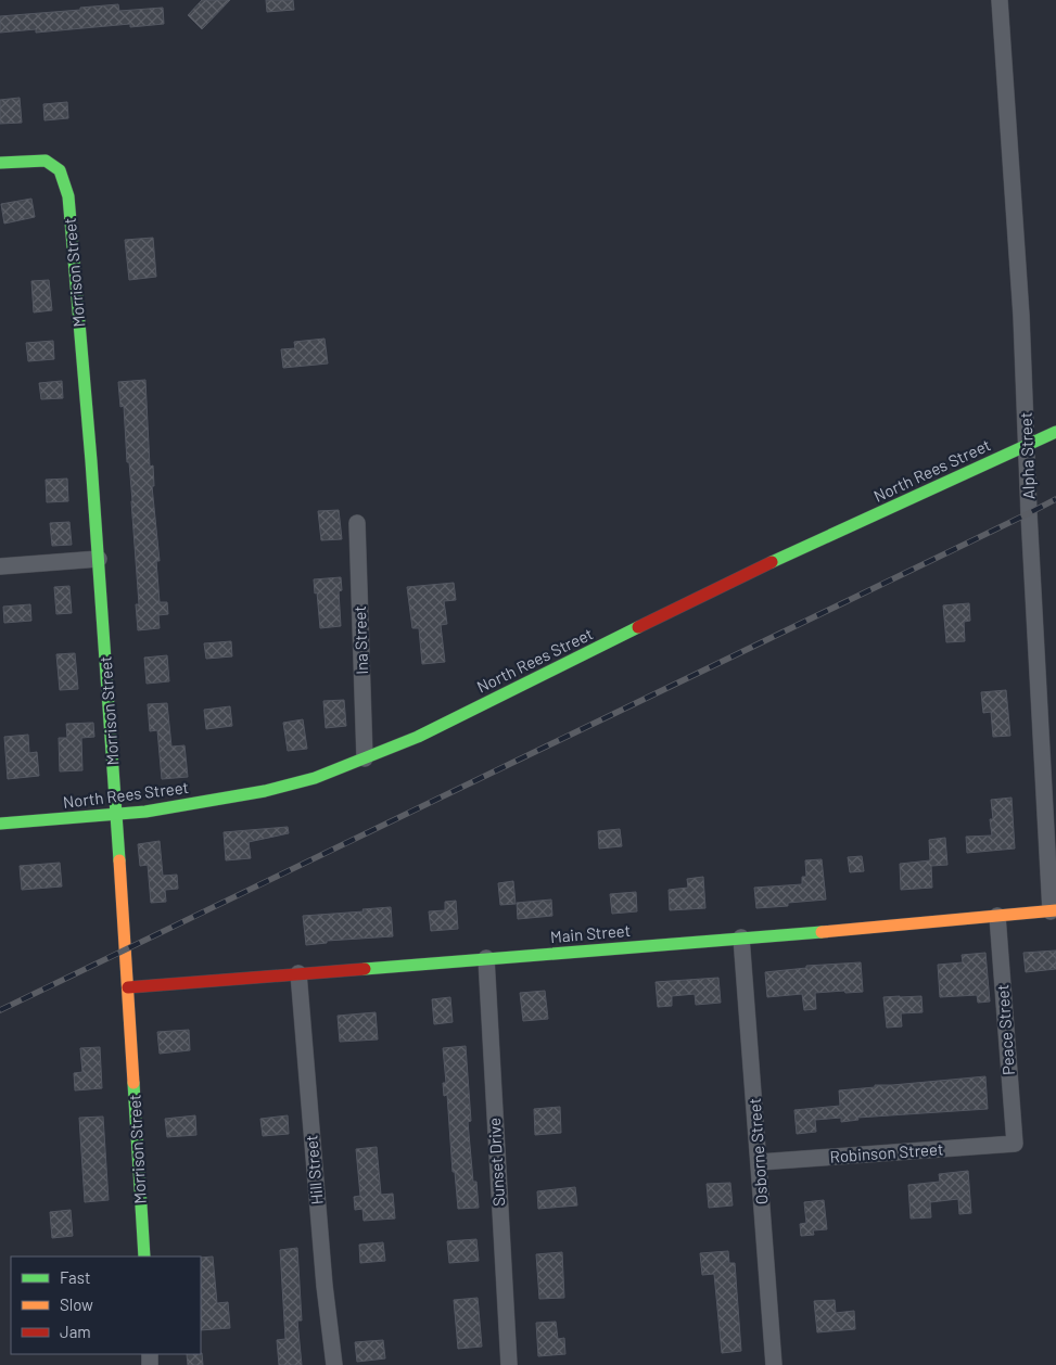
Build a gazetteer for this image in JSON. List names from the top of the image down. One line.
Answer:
{"streets":{"street":["Morrison Street","Alpha Street","North Rees Street","Ina Street","Main Street","Peace Street","Osborne Street","Robinson Street","Sunset Drive","Hill Street"]},"crossings":[["Morrison Street","North Rees Street"],["Morrison Street","Main Street"],["Alpha Street","North Rees Street"],["Alpha Street","Main Street"],["North Rees Street","Ina Street"],["Main Street","Peace Street"],["Main Street","Osborne Street"],["Main Street","Sunset Drive"],["Main Street","Hill Street"],["Peace Street","Robinson Street"],["Osborne Street","Robinson Street"]],"legend":["Fast","Slow","Jam"]}
